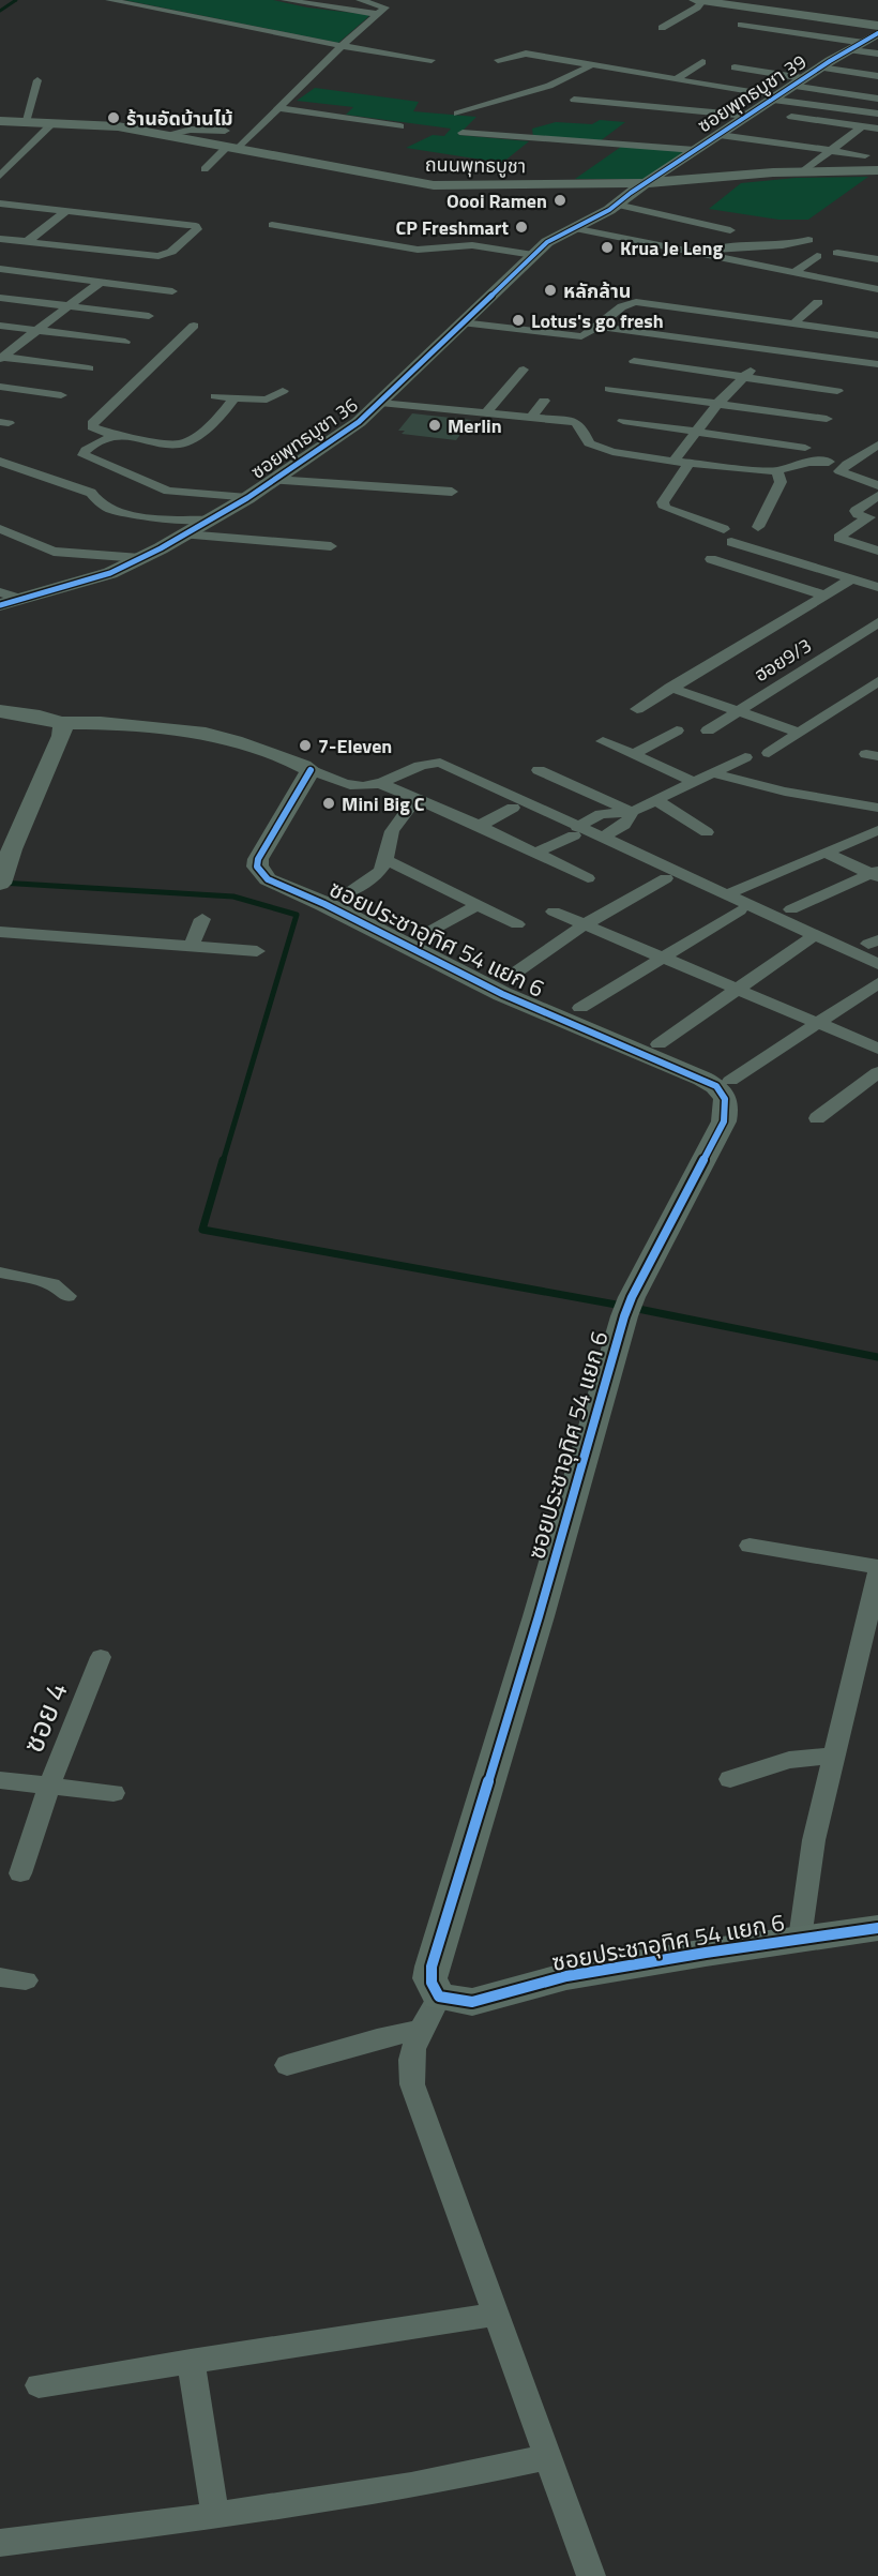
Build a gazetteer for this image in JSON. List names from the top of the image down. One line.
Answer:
{"streets":{"street":["ซอยพุทธบูชา 39","ถนนพุทธบูชา","ซอยพุทธบูชา 36","ฮอย9/3","ซอยประชาอุทิศ 54 แยก 6","ซอย 4"]},"crossings":[["ซอยพุทธบูชา 39","ถนนพุทธบูชา"],["ซอยพุทธบูชา 39","ซอยพุทธบูชา 36"],["ถนนพุทธบูชา","ซอยพุทธบูชา 36"]],"places":["ร้านอัดบ้านไม้","Oooi Ramen","CP Freshmart","Krua Je Leng","หลักล้าน","Lotus's go fresh","Merlin","7-Eleven","Mini Big C"]}
